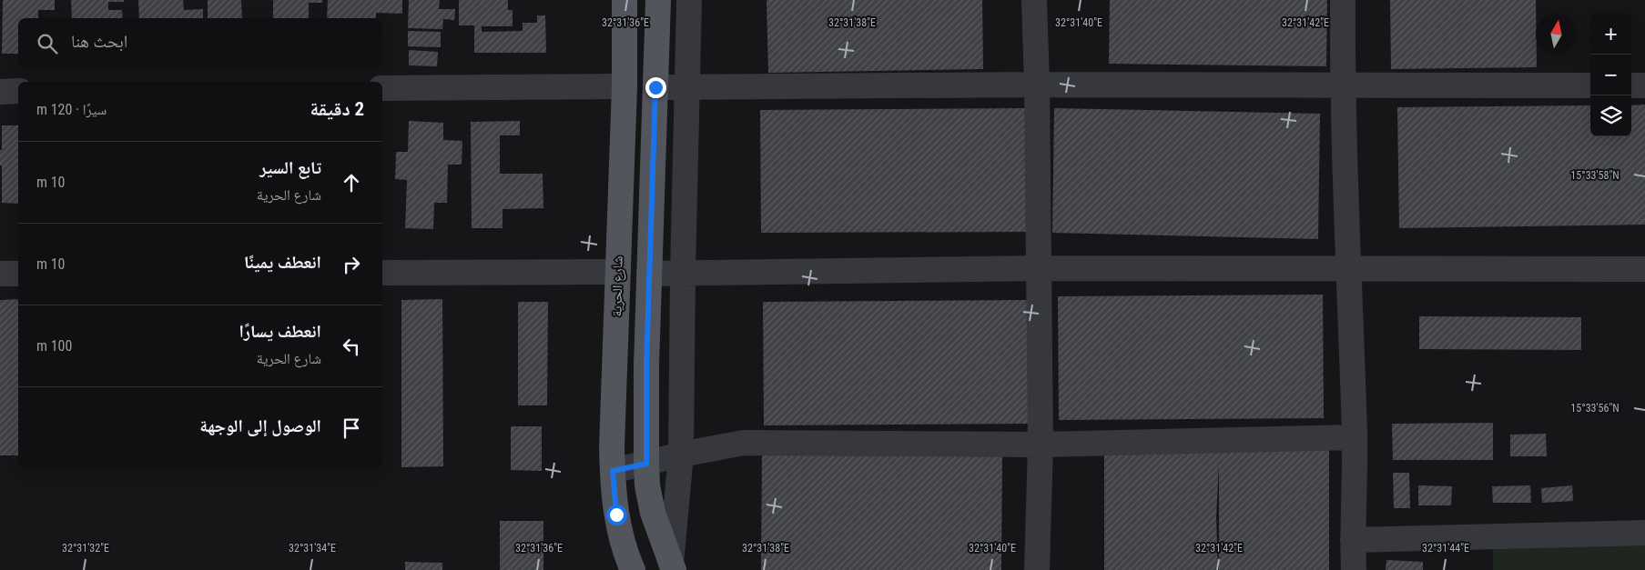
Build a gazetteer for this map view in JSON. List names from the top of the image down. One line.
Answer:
{"streets":{"main road":["شارع الحرية"]},"north":"top","page":{"map_buttons":["+","−"],"search":"ابحث هنا","heading":["2 دقيقة","سيرًا · 120 m"],"list":[["تابع السير","شارع الحرية","10 m"],["انعطف يمينًا","10 m"],["انعطف يسارًا","شارع الحرية","100 m"],"الوصول إلى الوجهة"]},"coordinates":["32°31'36\"E","32°31'38\"E","32°31'40\"E","32°31'42\"E","15°33'58\"N","15°33'56\"N","32°31'32\"E","32°31'34\"E","32°31'44\"E"]}
